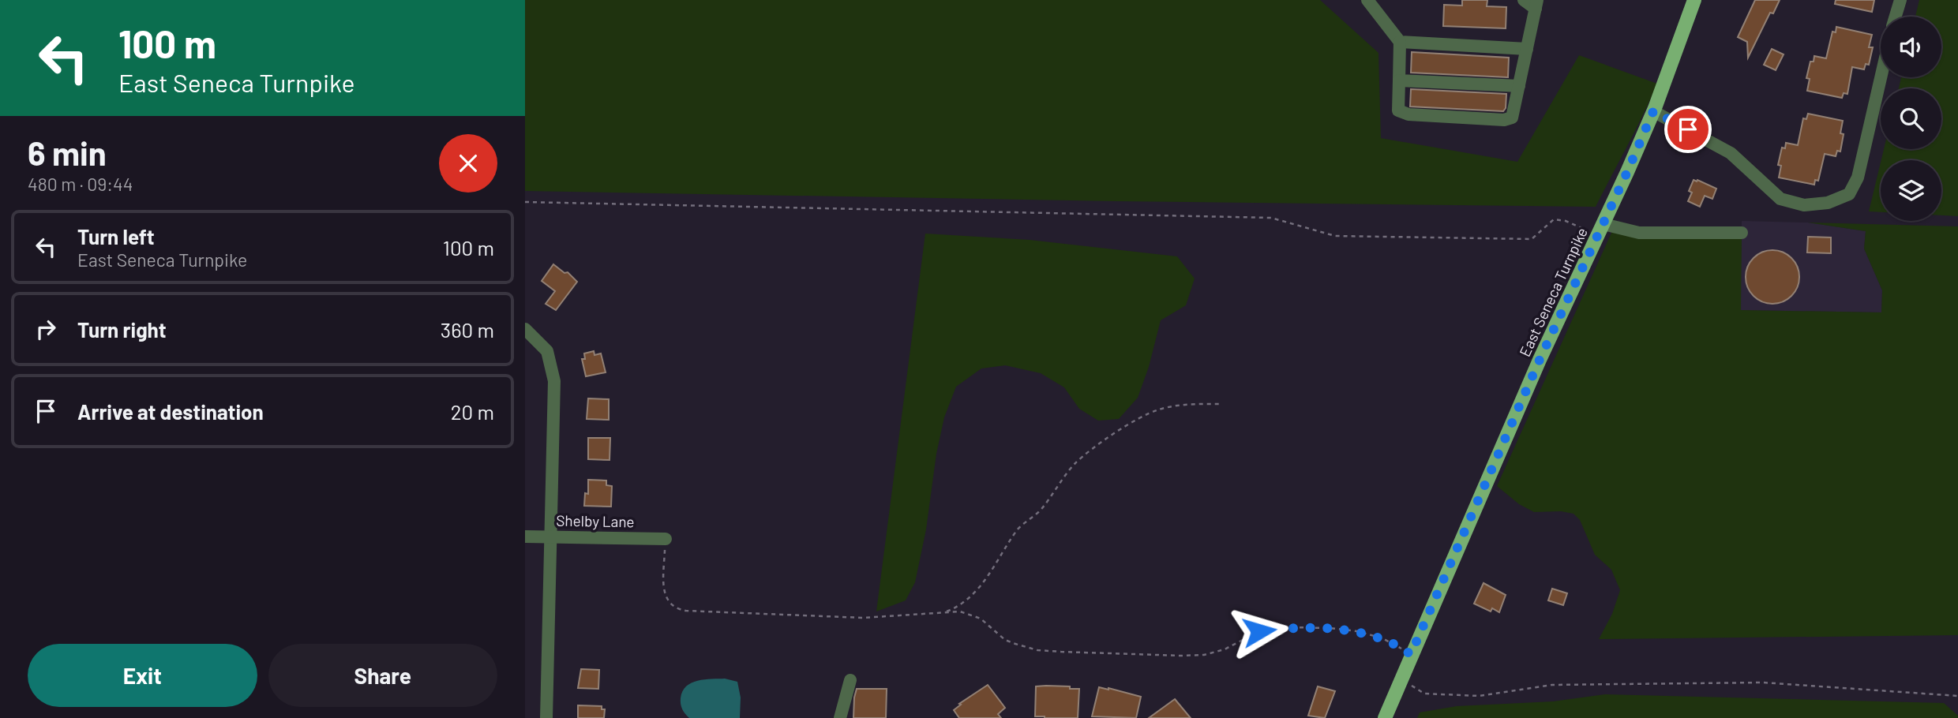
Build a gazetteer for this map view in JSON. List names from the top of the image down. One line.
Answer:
{"streets":{"main road":["East Seneca Turnpike"],"street":["Shelby Lane"]},"page":{"turn":["100 m","East Seneca Turnpike"],"heading":["6 min","480 m · 09:44"],"list":[{"name":"Turn left","note":"East Seneca Turnpike","value":"100 m"},{"name":"Turn right","value":"360 m"},{"name":"Arrive at destination","value":"20 m"}],"buttons":["Exit","Share"]}}
